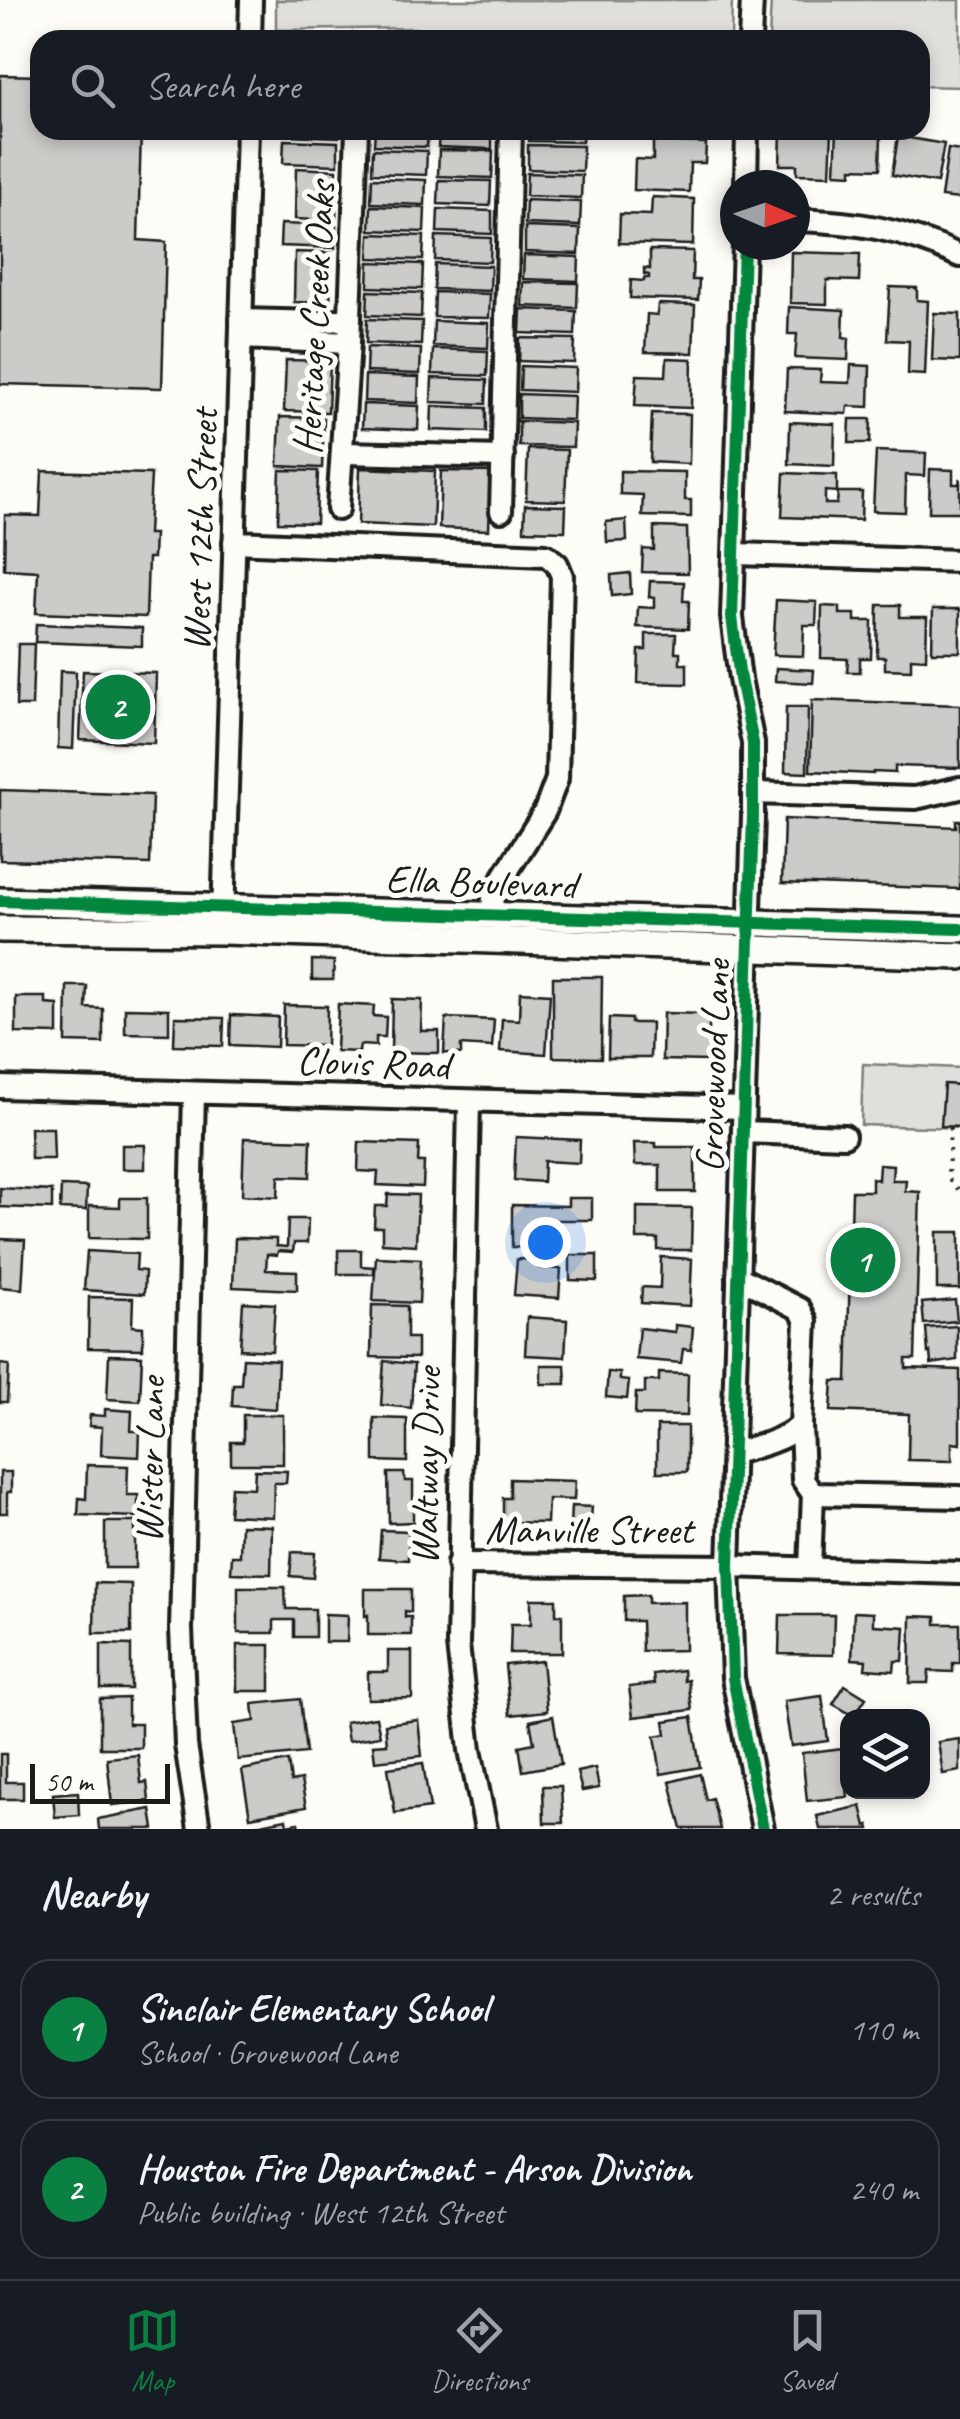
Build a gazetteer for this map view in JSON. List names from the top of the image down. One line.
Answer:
{"streets":{"main road":["Ella Boulevard"],"street":["Heritage Creek Oaks","West 12th Street","Clovis Road","Grovewood Lane","Wister Lane","Waltway Drive","Manville Street"]},"crossings":[["West 12th Street","Ella Boulevard"],["Ella Boulevard","Grovewood Lane"],["Clovis Road","Grovewood Lane"],["Clovis Road","Wister Lane"],["Clovis Road","Waltway Drive"],["Grovewood Lane","Manville Street"],["Waltway Drive","Manville Street"]],"scale_bar":"50 m","north":"right","page":{"search":"Search here","pins":["2","1"],"scale":"50 m","heading":["Nearby","2 results"],"list":[{"mark":"1","name":"Sinclair Elementary School","note":"School · Grovewood Lane","value":"110 m"},{"mark":"2","name":"Houston Fire Department - Arson Division","note":"Public building · West 12th Street","value":"240 m"}],"nav":["Map","Directions","Saved"]}}
